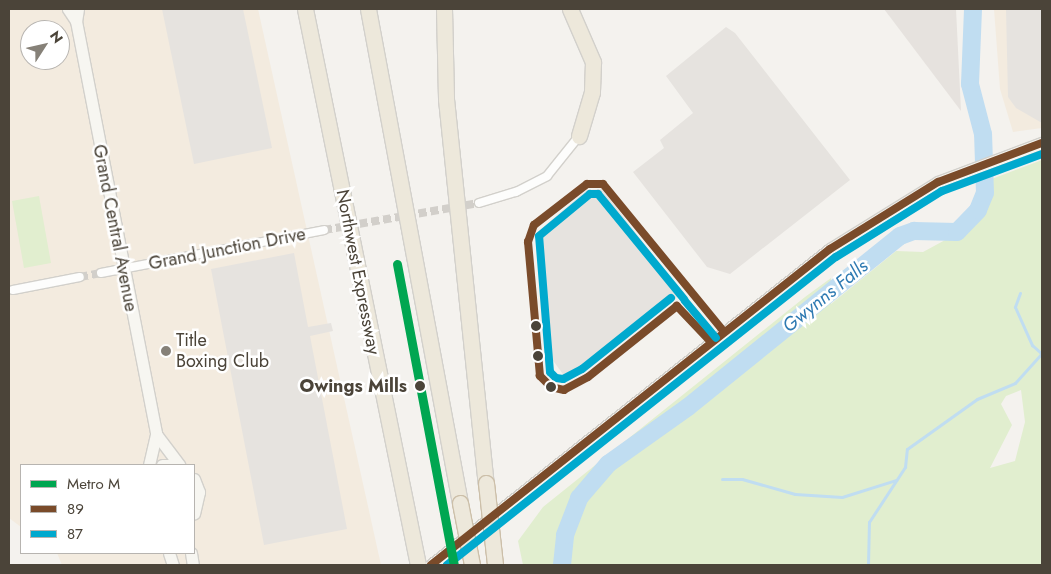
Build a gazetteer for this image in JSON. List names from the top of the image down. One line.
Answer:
{"streets":{"highway":["Northwest Expressway"],"main road":["Grand Central Avenue"],"street":["Grand Junction Drive"]},"crossings":[["Grand Central Avenue","Grand Junction Drive"]],"water":["Gwynns Falls"],"places":["Title Boxing Club","Owings Mills"],"lines":["transit line 89","transit line 87","metro line M"],"legend":["Metro M","89","87"],"north":"top right"}
